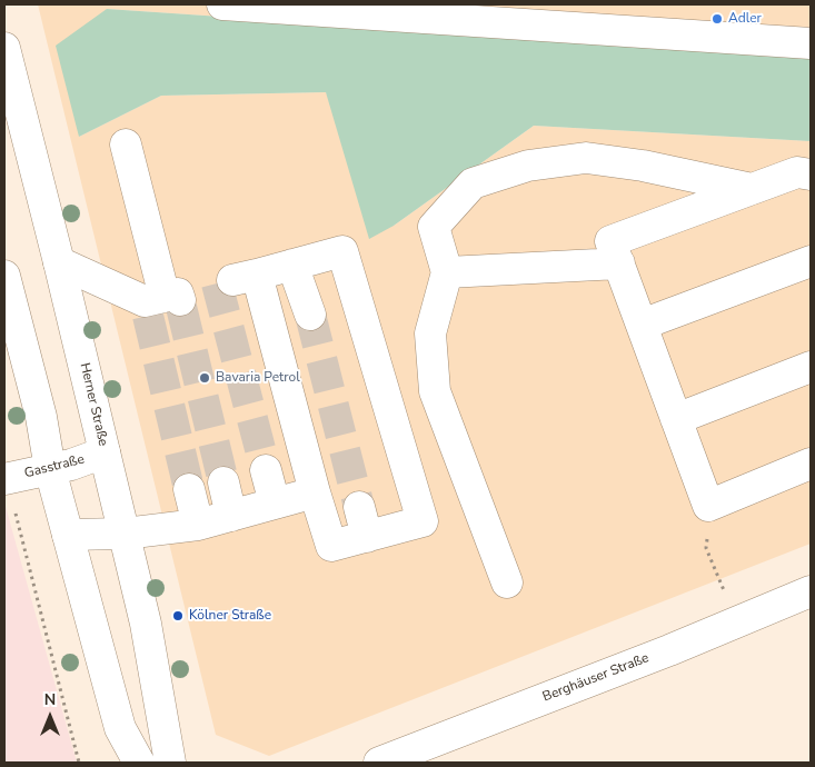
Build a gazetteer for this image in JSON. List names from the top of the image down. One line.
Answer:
{"streets":{"main road":["Herner Straße","Gasstraße","Berghäuser Straße"]},"crossings":[["Herner Straße","Gasstraße"]],"places":["Adler","Bavaria Petrol","Kölner Straße"],"north":"top"}
